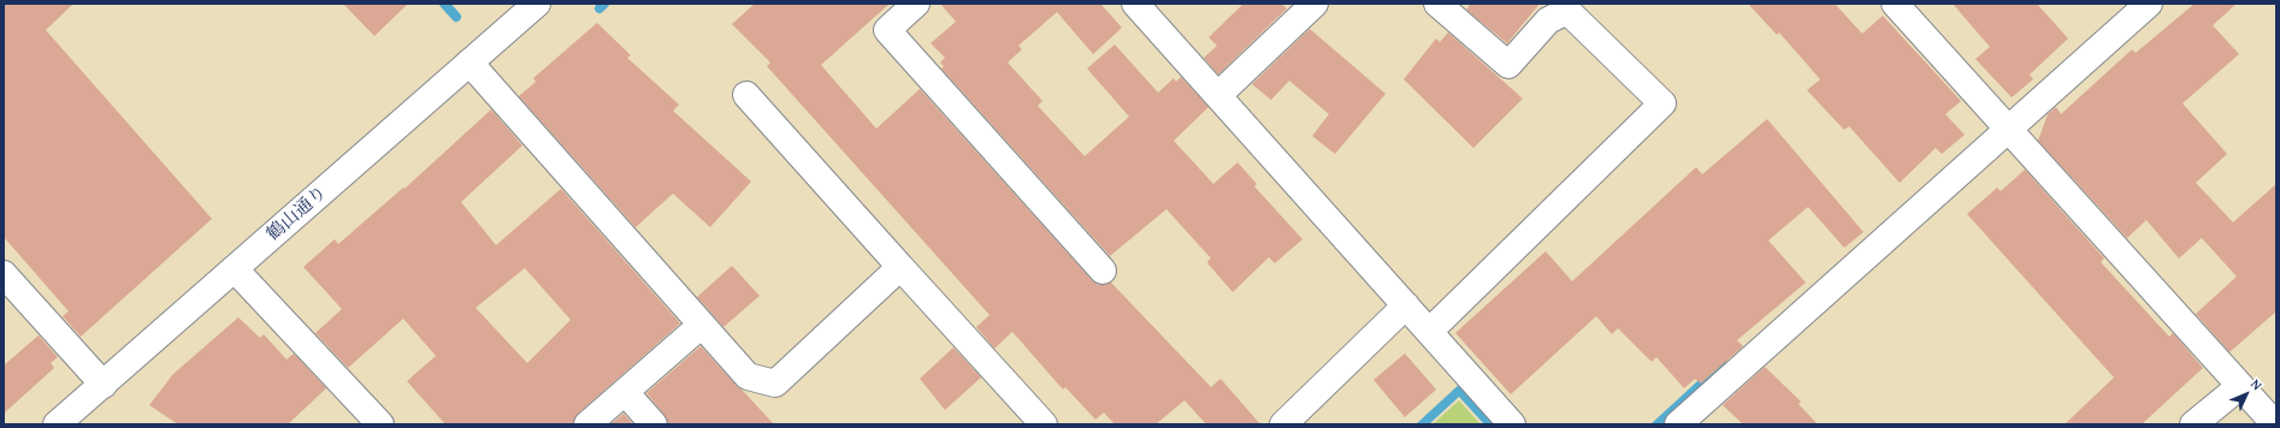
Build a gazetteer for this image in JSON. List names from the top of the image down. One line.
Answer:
{"streets":{"street":["鶴山通り"]},"north":"top right"}
